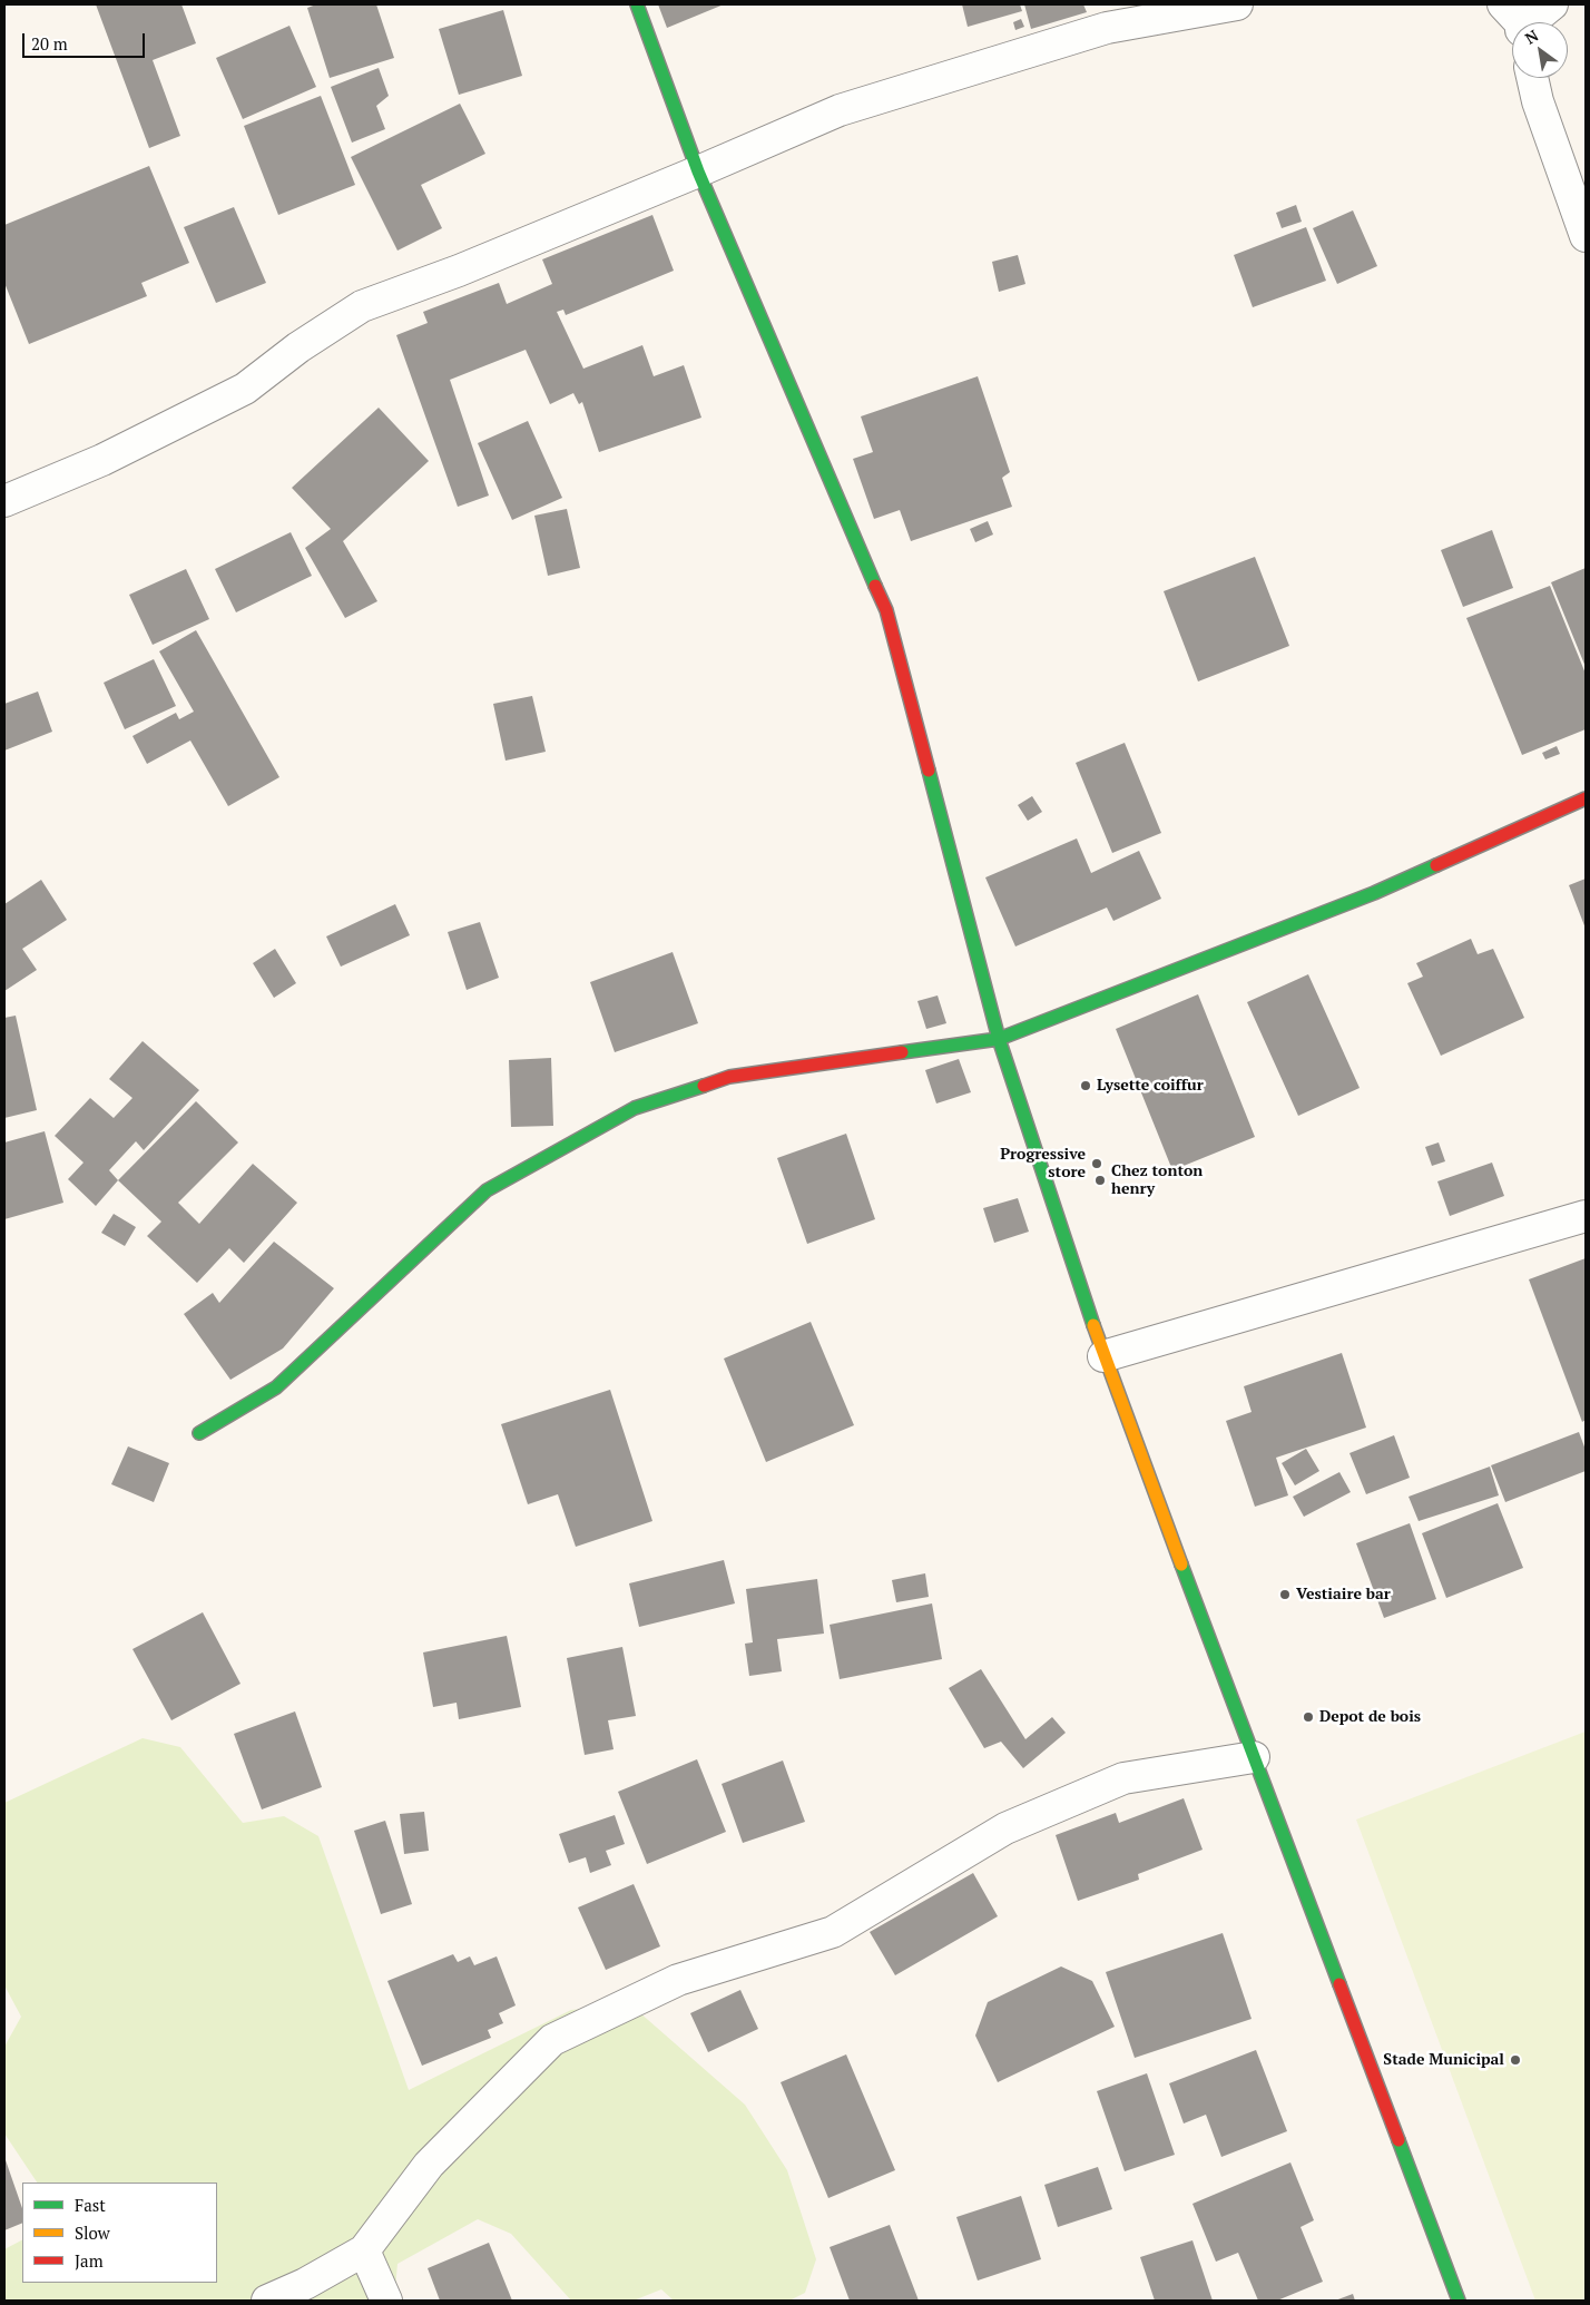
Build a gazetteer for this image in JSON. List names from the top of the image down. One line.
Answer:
{"places":["Lysette coiffur","Progressive store","Chez tonton henry","Vestiaire bar","Depot de bois","Stade Municipal"],"legend":["Fast","Slow","Jam"],"scale_bar":"20 m","north":"top left"}
